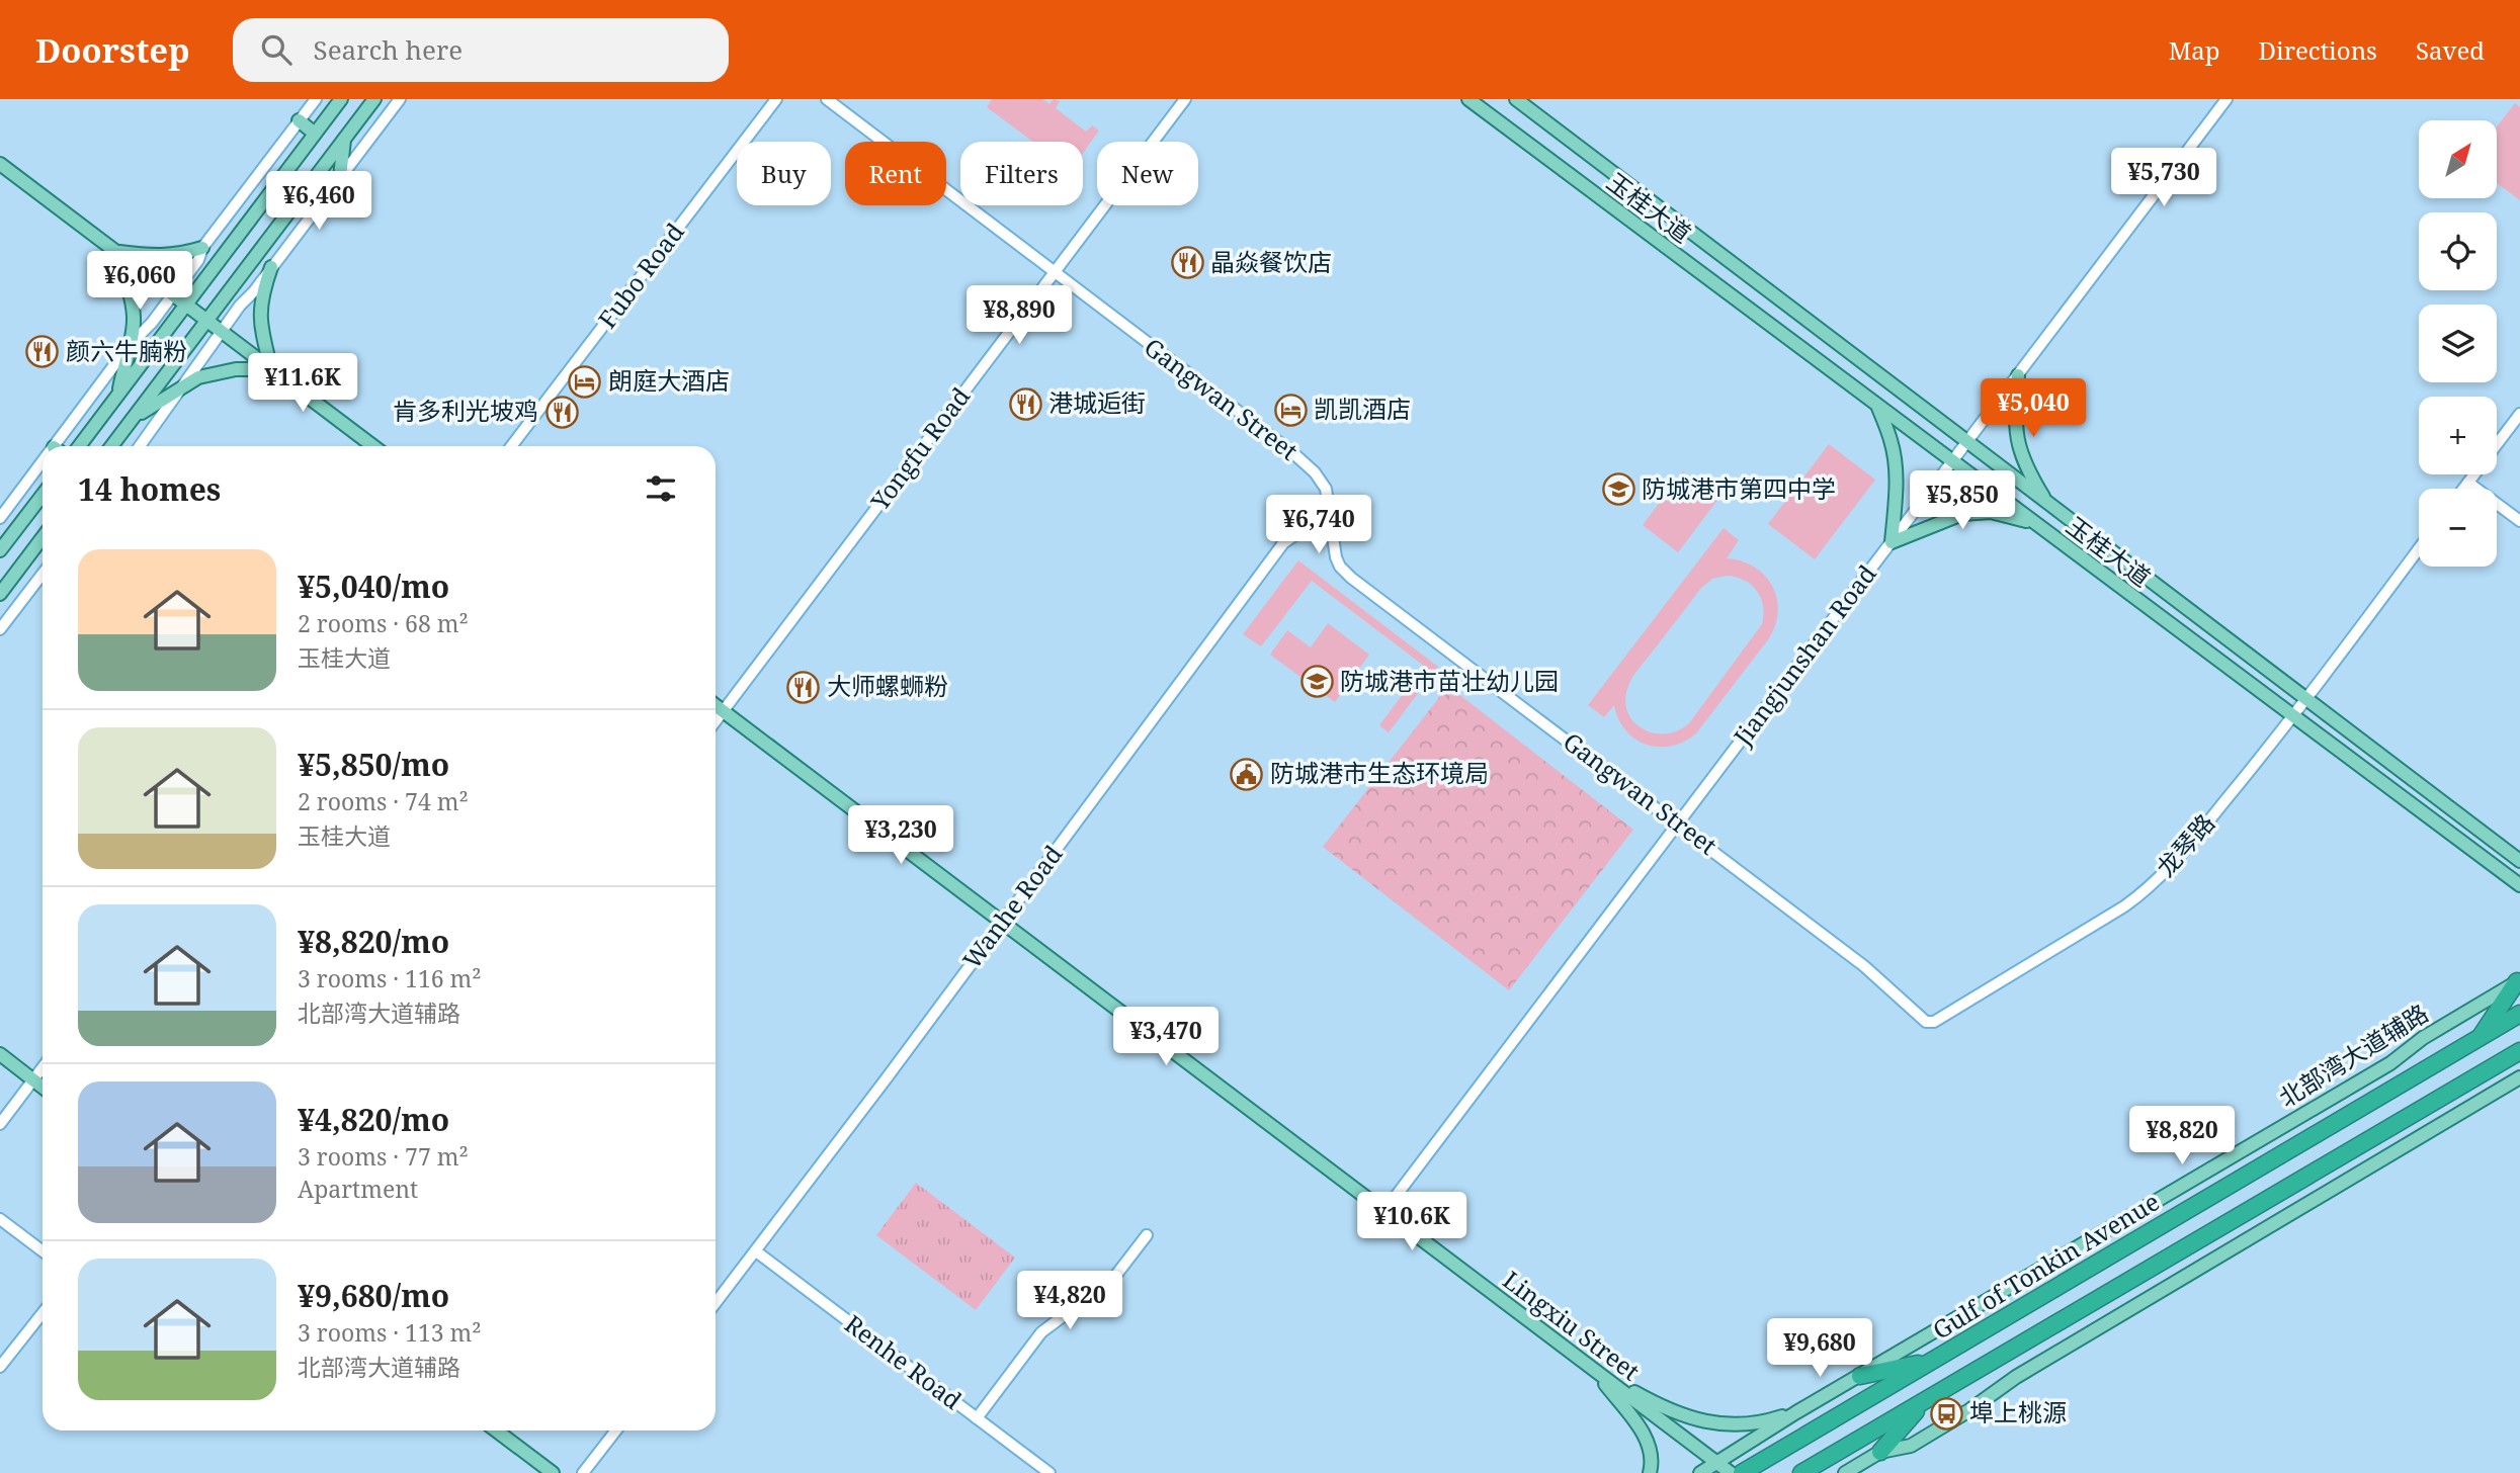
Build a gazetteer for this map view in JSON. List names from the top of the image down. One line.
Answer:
{"streets":{"highway":["Gulf of Tonkin Avenue"],"main road":["玉桂大道","北部湾大道辅路","Lingxiu Street"],"street":["Fubo Road","Gangwan Street","Yongfu Road","Jiangjunshan Road","龙琴路","Wanhe Road","Renhe Road"]},"crossings":[["玉桂大道","Jiangjunshan Road"],["玉桂大道","龙琴路"],["Gangwan Street","Yongfu Road"],["Gangwan Street","Jiangjunshan Road"],["Gangwan Street","龙琴路"],["Gangwan Street","Wanhe Road"],["Yongfu Road","Lingxiu Street"],["Jiangjunshan Road","Lingxiu Street"],["Wanhe Road","Lingxiu Street"],["Wanhe Road","Renhe Road"],["北部湾大道辅路","Lingxiu Street"]],"places":{"restaurant":["晶焱餐饮店","颜六牛腩粉","港城逅街","肯多利光坡鸡","大师螺蛳粉"],"hotel":["朗庭大酒店","凯凯酒店"],"school or university":["防城港市第四中学","防城港市苗壮幼儿园"],"public building":["防城港市生态环境局"],"bus stop":["埠上桃源"]},"north":"top right","page":{"header":"Doorstep","search":"Search here","nav":["Map","Directions","Saved"],"map_buttons":["+","−"],"chip":["Buy","Rent","Filters","New"],"price":["¥5,730","¥6,460","¥6,060","¥8,890","¥11.6K","¥5,040","¥5,850","¥6,740","¥3,230","¥3,470","¥8,820","¥10.6K","¥4,820","¥9,680"],"heading":"14 homes","list":[{"name":"¥5,040/mo","note":"2 rooms · 68 m² · 玉桂大道"},{"name":"¥5,850/mo","note":"2 rooms · 74 m² · 玉桂大道"},{"name":"¥8,820/mo","note":"3 rooms · 116 m² · 北部湾大道辅路"},{"name":"¥4,820/mo","note":"3 rooms · 77 m² · Apartment"},{"name":"¥9,680/mo","note":"3 rooms · 113 m² · 北部湾大道辅路"}]}}
